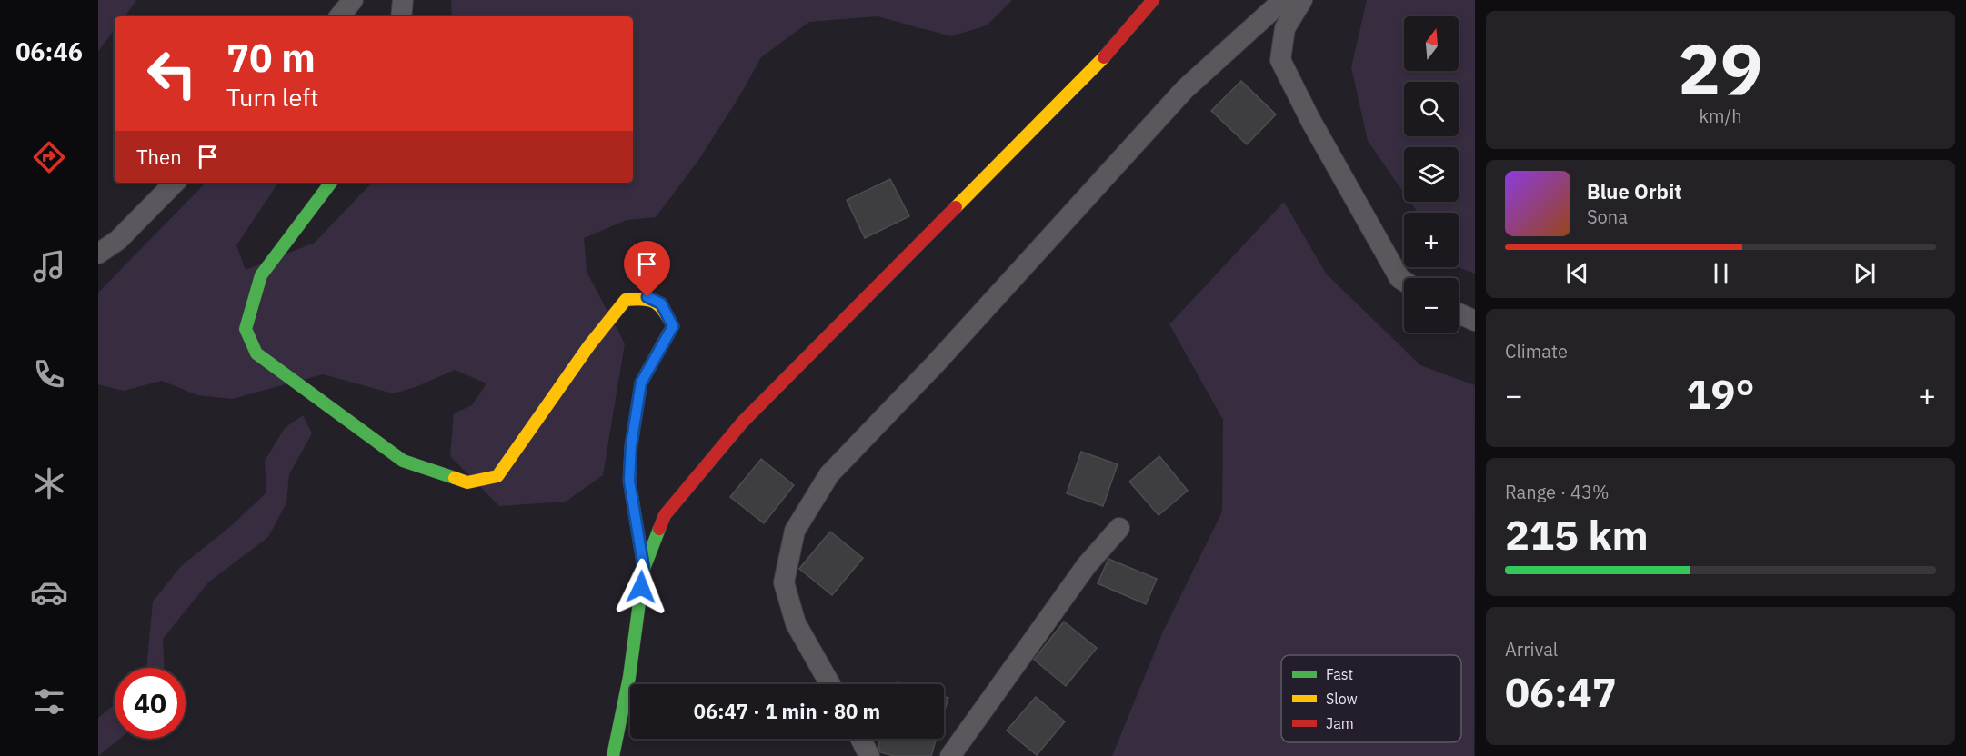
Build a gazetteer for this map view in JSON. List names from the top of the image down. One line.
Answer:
{"legend":["Fast","Slow","Jam"],"north":"top","page":{"tabs":"06:46","tile":[["29","km/h"],"Climate",["Range · 43%","215 km"],["Arrival","06:47"]],"map_buttons":["+","−"],"turn":["70 m","Turn left"],"then":"Then","song":["Blue Orbit","Sona"],"heat":["−","19°","+"],"limit":"40","trip":"06:47 · 1 min · 80 m"}}
